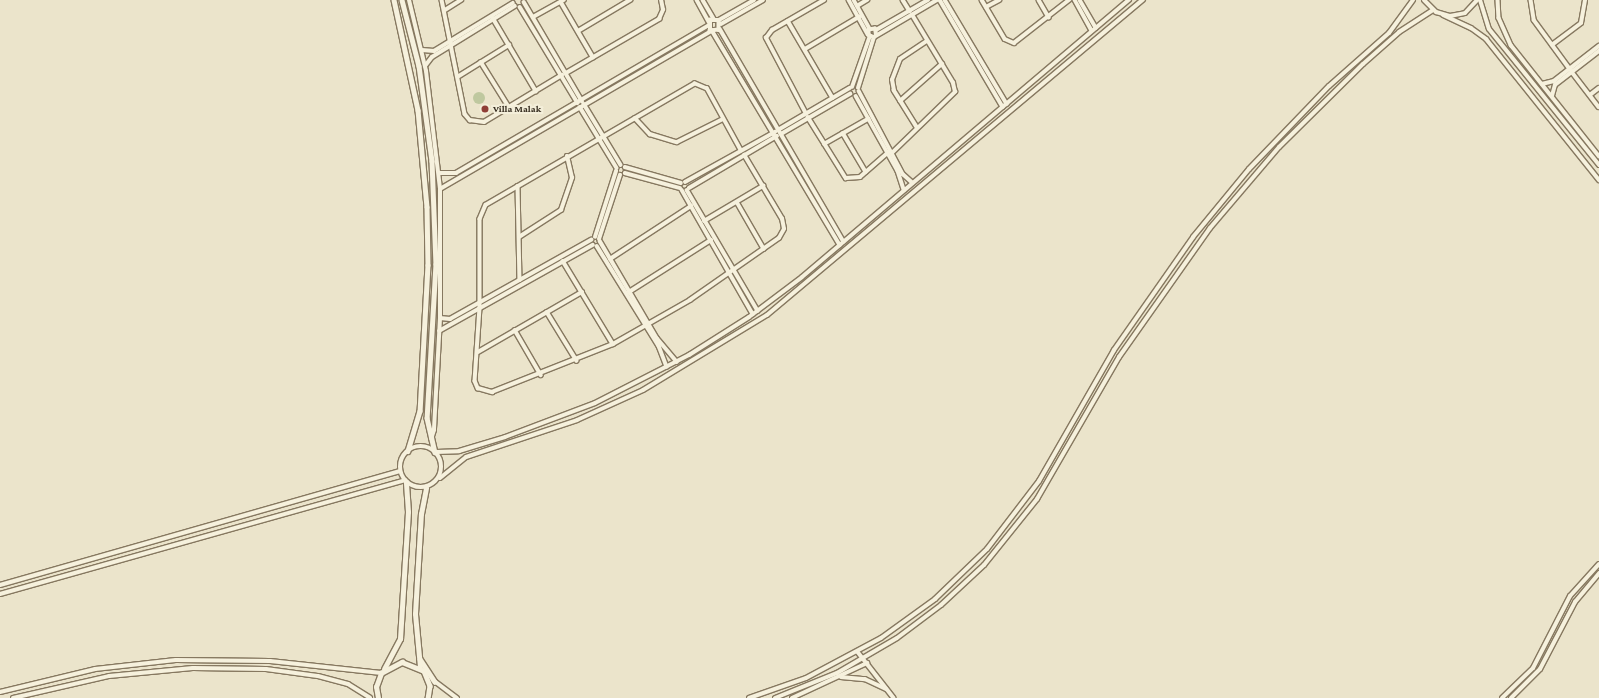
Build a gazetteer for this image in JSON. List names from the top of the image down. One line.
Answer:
{"places":["Villa Malak"]}
